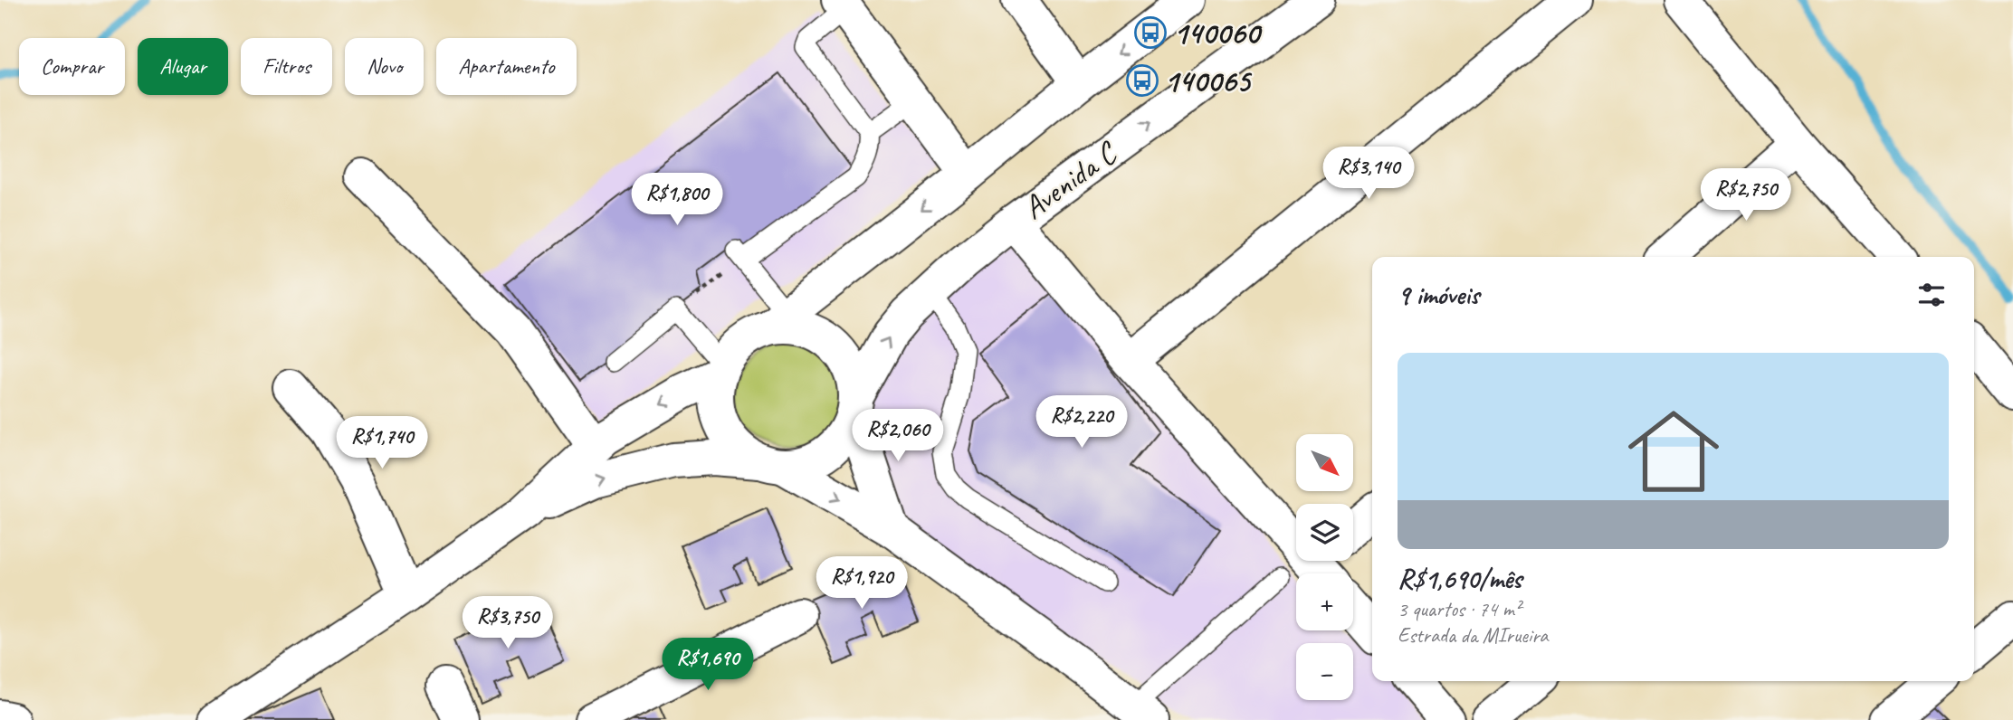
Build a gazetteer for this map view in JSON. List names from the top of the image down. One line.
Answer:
{"streets":{"street":["Avenida C"]},"places":{"bus stop":["140060","140065"]},"north":"bottom right","page":{"chip":["Comprar","Alugar","Filtros","Novo","Apartamento"],"price":["R$3,140","R$2,750","R$1,800","R$2,220","R$2,060","R$1,740","R$1,920","R$3,750","R$1,690"],"heading":"9 imóveis","list":[{"name":"R$1,690/mês","note":"3 quartos · 74 m² · Estrada da MIrueira"}],"map_buttons":["+","−"]}}
